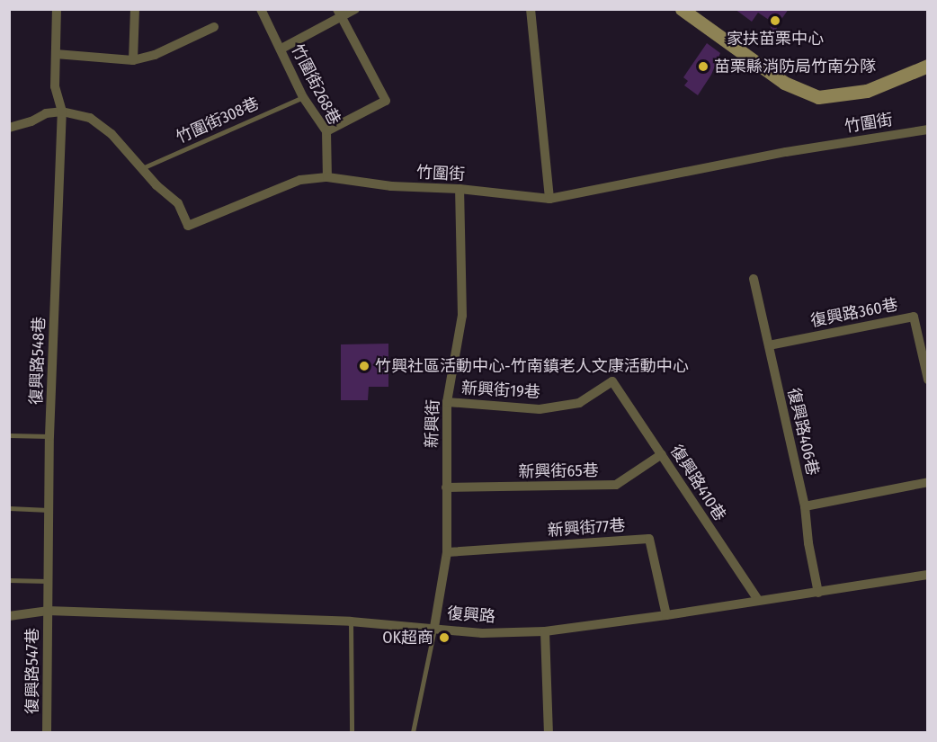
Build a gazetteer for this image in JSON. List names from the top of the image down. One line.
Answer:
{"streets":{"street":["竹圍街268巷","竹圍街","復興路360巷","復興路548巷","新興街19巷","新興街","復興路406巷","新興街65巷","復興路410巷","新興街77巷","復興路","復興路547巷"],"lane":["竹圍街308巷"]},"crossings":[["竹圍街268巷","竹圍街308巷"],["竹圍街268巷","竹圍街"],["竹圍街308巷","竹圍街"],["竹圍街","復興路548巷"],["竹圍街","新興街"],["復興路360巷","復興路406巷"],["復興路548巷","復興路"],["復興路548巷","復興路547巷"],["新興街19巷","新興街"],["新興街19巷","復興路410巷"],["新興街","新興街65巷"],["新興街","新興街77巷"],["新興街","復興路"],["復興路406巷","復興路"],["新興街65巷","復興路410巷"],["復興路410巷","復興路"],["新興街77巷","復興路"],["復興路","復興路547巷"]],"places":["家扶苗栗中心","苗栗縣消防局竹南分隊","竹興社區活動中心-竹南鎮老人文康活動中心","OK超商"]}
